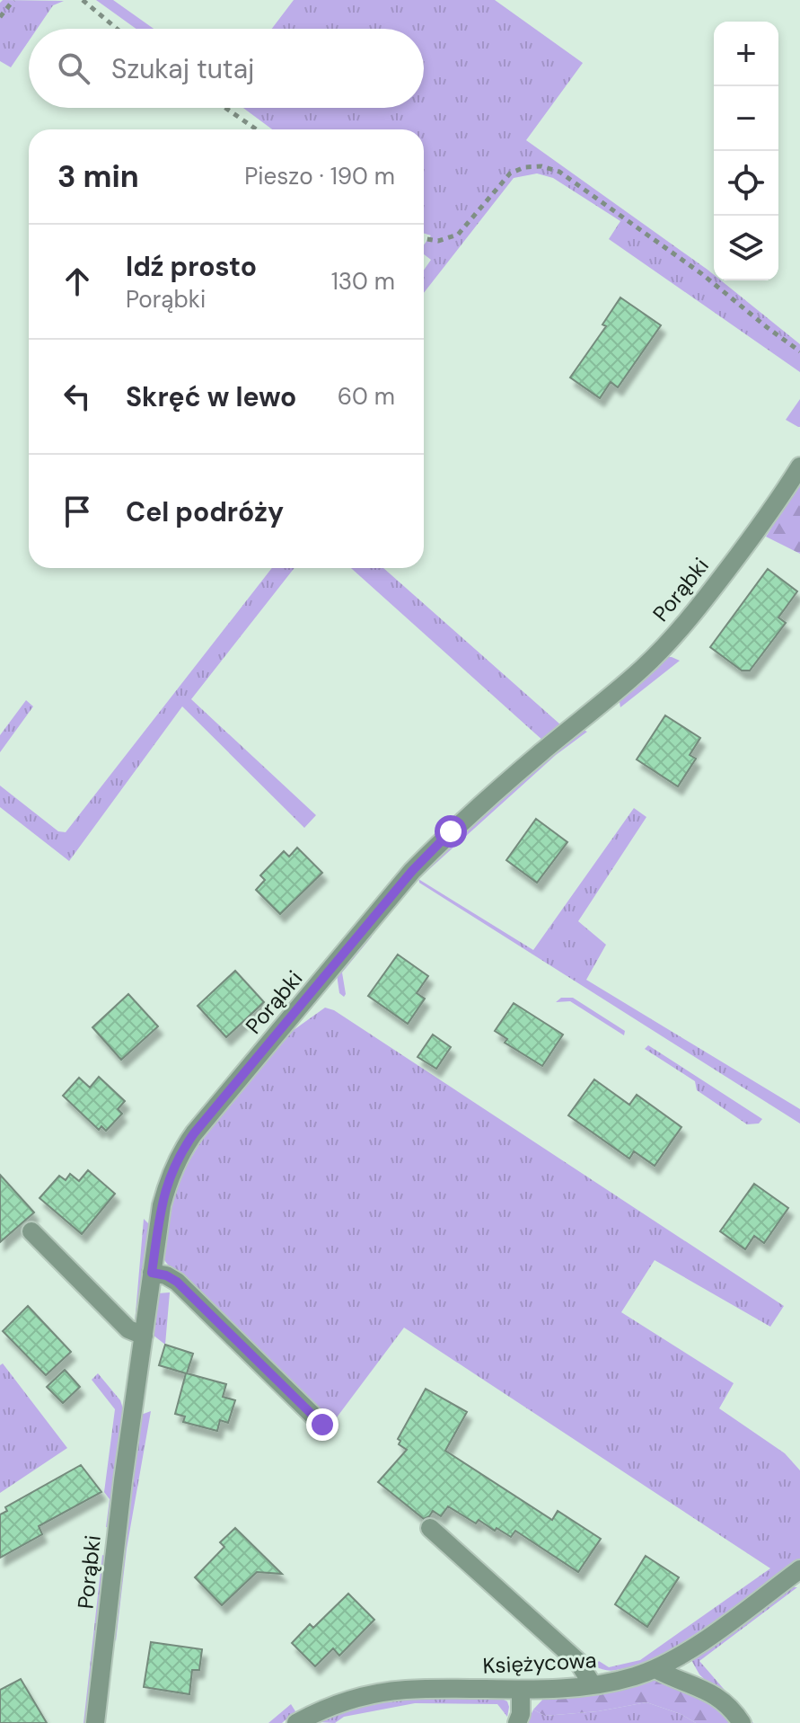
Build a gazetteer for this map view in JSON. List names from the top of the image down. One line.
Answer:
{"streets":{"street":["Porąbki","Księżycowa"]},"page":{"map_buttons":["+","−"],"search":"Szukaj tutaj","heading":["3 min","Pieszo · 190 m"],"list":[["Idź prosto","Porąbki","130 m"],["Skręć w lewo","60 m"],"Cel podróży"]}}
